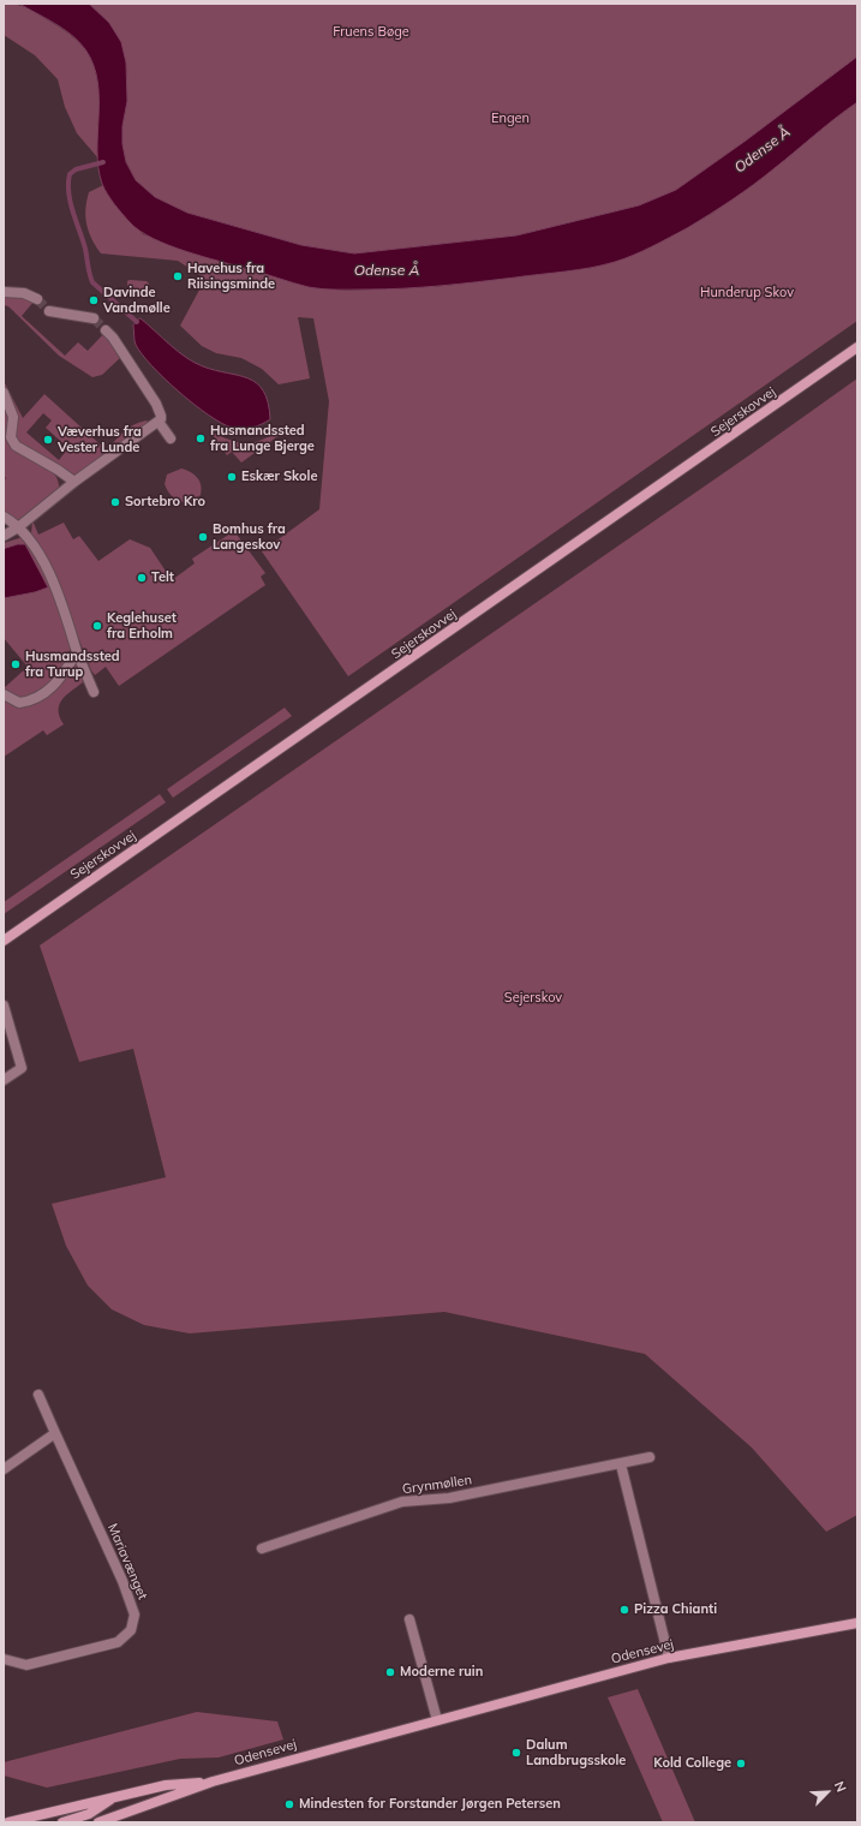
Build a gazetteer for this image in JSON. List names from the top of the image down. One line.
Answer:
{"streets":{"main road":["Sejerskovvej","Odensevej"],"street":["Grynmøllen","Mariavænget"]},"water":["Odense Å"],"parks":["Fruens Bøge","Engen","Hunderup Skov","Sejerskov"],"places":["Havehus fra Riisingsminde","Davinde Vandmølle","Husmandssted fra Lunge Bjerge","Væverhus fra Vester Lunde","Eskær Skole","Sortebro Kro","Bomhus fra Langeskov","Telt","Keglehuset fra Erholm","Husmandssted fra Turup","Pizza Chianti","Moderne ruin","Dalum Landbrugsskole","Kold College","Mindesten for Forstander Jørgen Petersen"],"north":"top right"}
